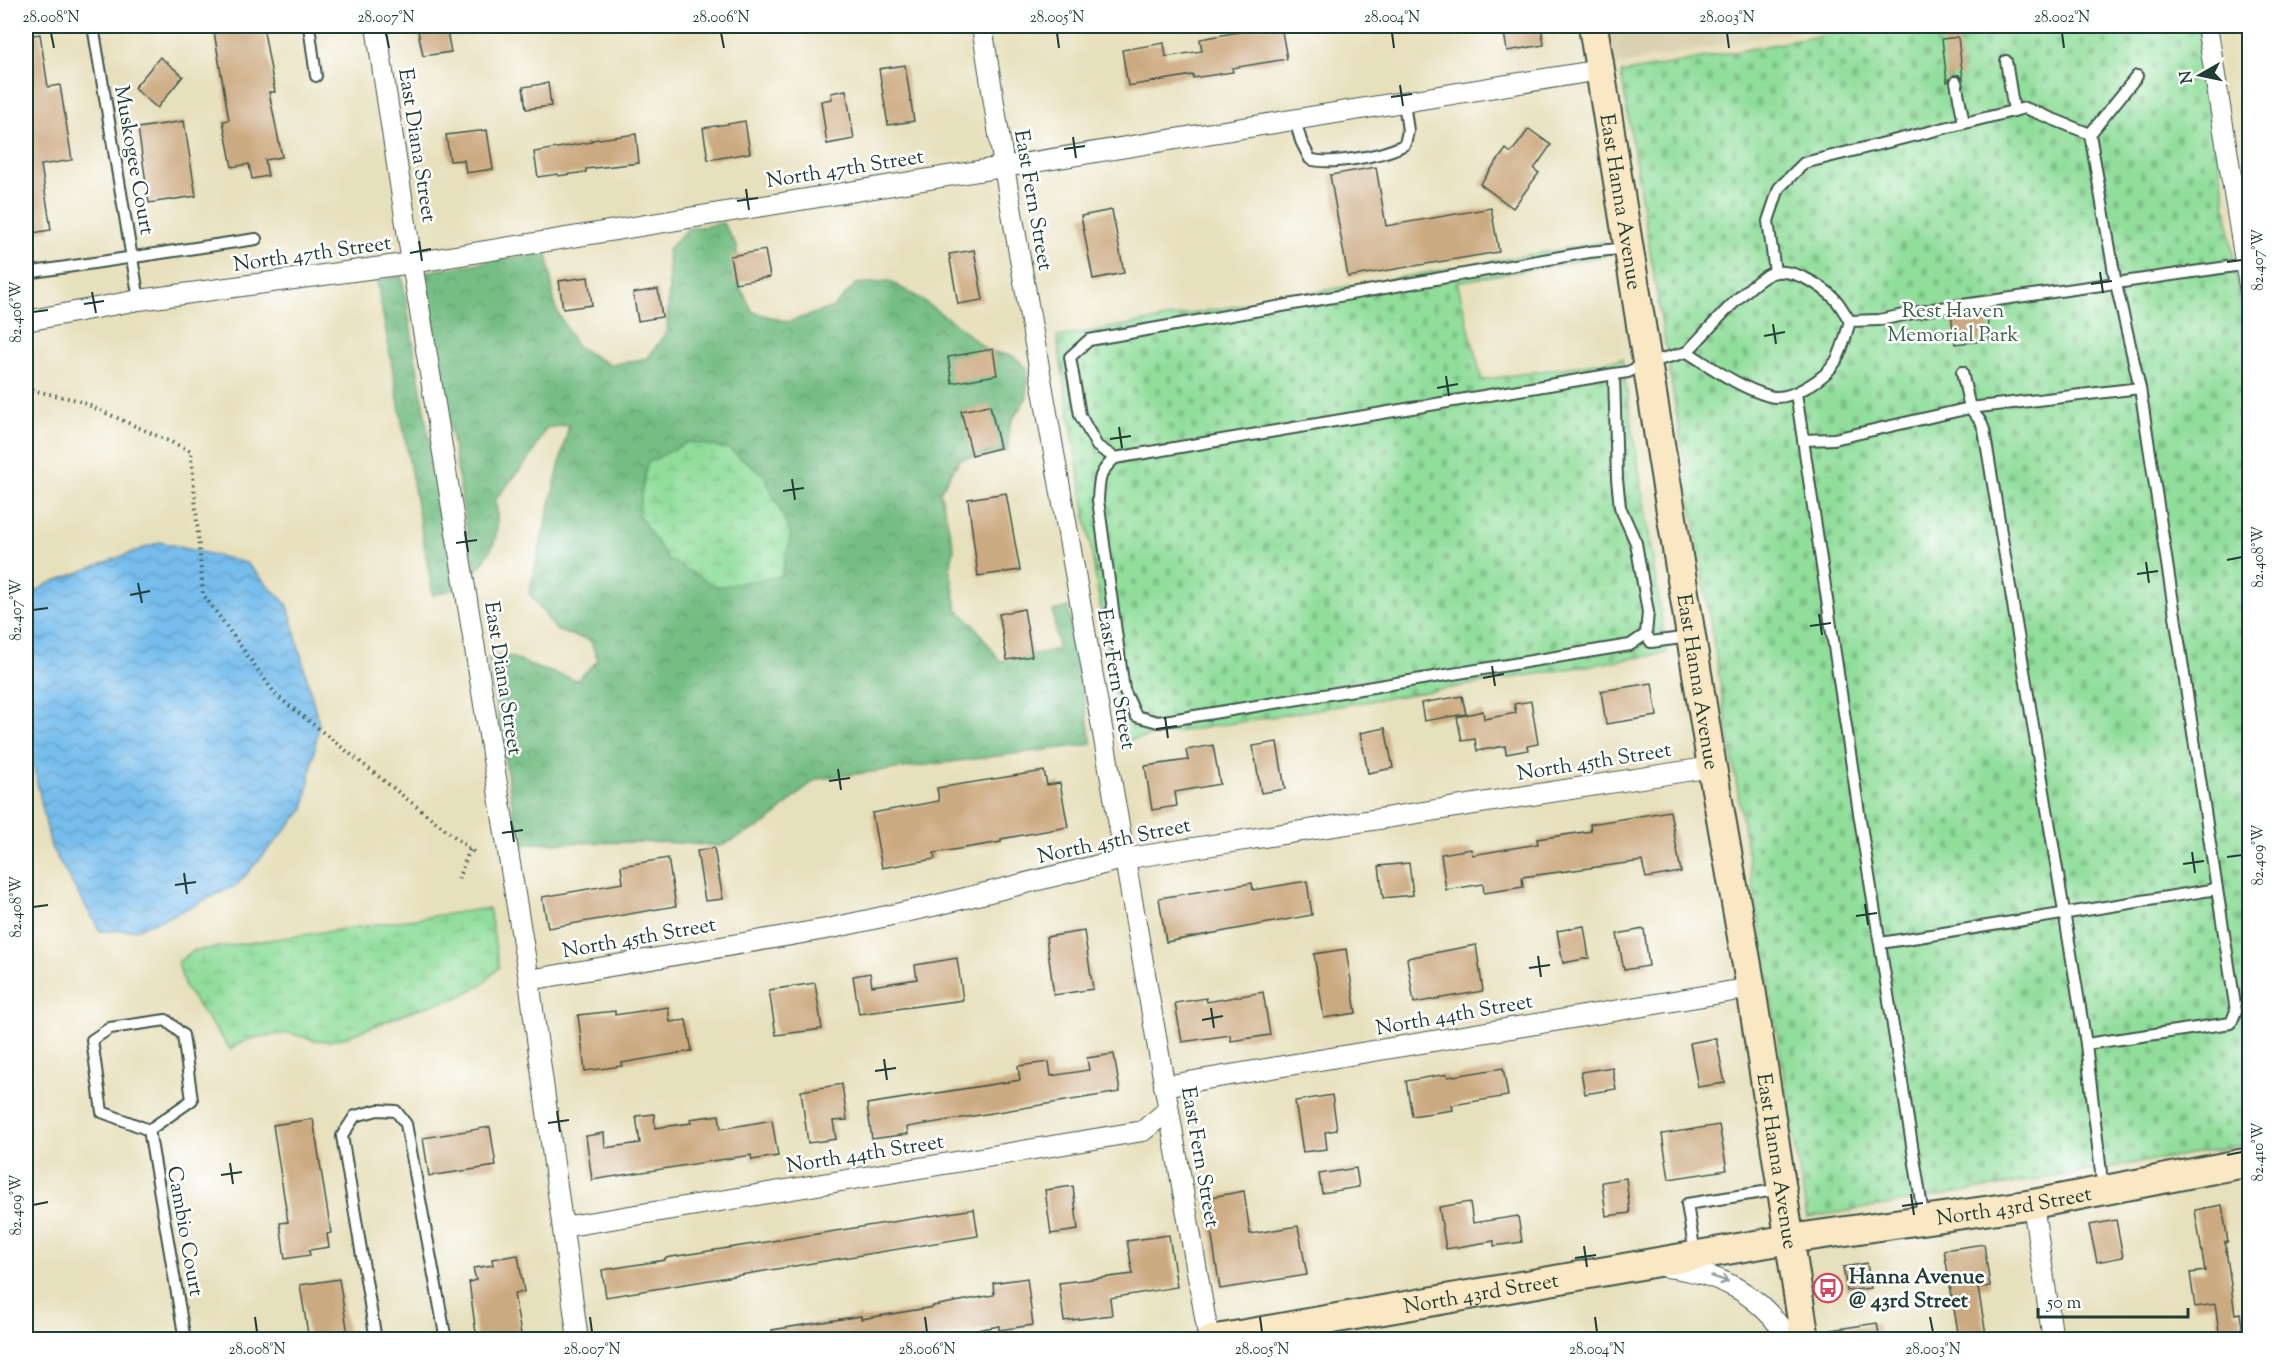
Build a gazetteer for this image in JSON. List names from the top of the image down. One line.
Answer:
{"streets":{"street":["East Diana Street","North 47th Street","East Fern Street","East Hanna Avenue","North 45th Street","North 44th Street","North 43rd Street"],"lane":["Muskogee Court","Cambio Court"]},"crossings":[["East Diana Street","North 47th Street"],["East Diana Street","North 45th Street"],["East Diana Street","North 44th Street"],["Muskogee Court","North 47th Street"],["North 47th Street","East Fern Street"],["North 47th Street","East Hanna Avenue"],["East Fern Street","North 45th Street"],["East Fern Street","North 44th Street"],["East Fern Street","North 43rd Street"],["East Hanna Avenue","North 45th Street"],["East Hanna Avenue","North 44th Street"],["East Hanna Avenue","North 43rd Street"]],"parks":["Rest Haven Memorial Park"],"places":{"bus stop":["Hanna Avenue @ 43rd Street"]},"scale_bar":"50 m","north":"left","coordinates":["28.008°N","28.007°N","28.006°N","28.005°N","28.004°N","28.003°N","28.002°N","82.407°W","82.406°W","82.408°W","82.409°W","82.410°W"]}
